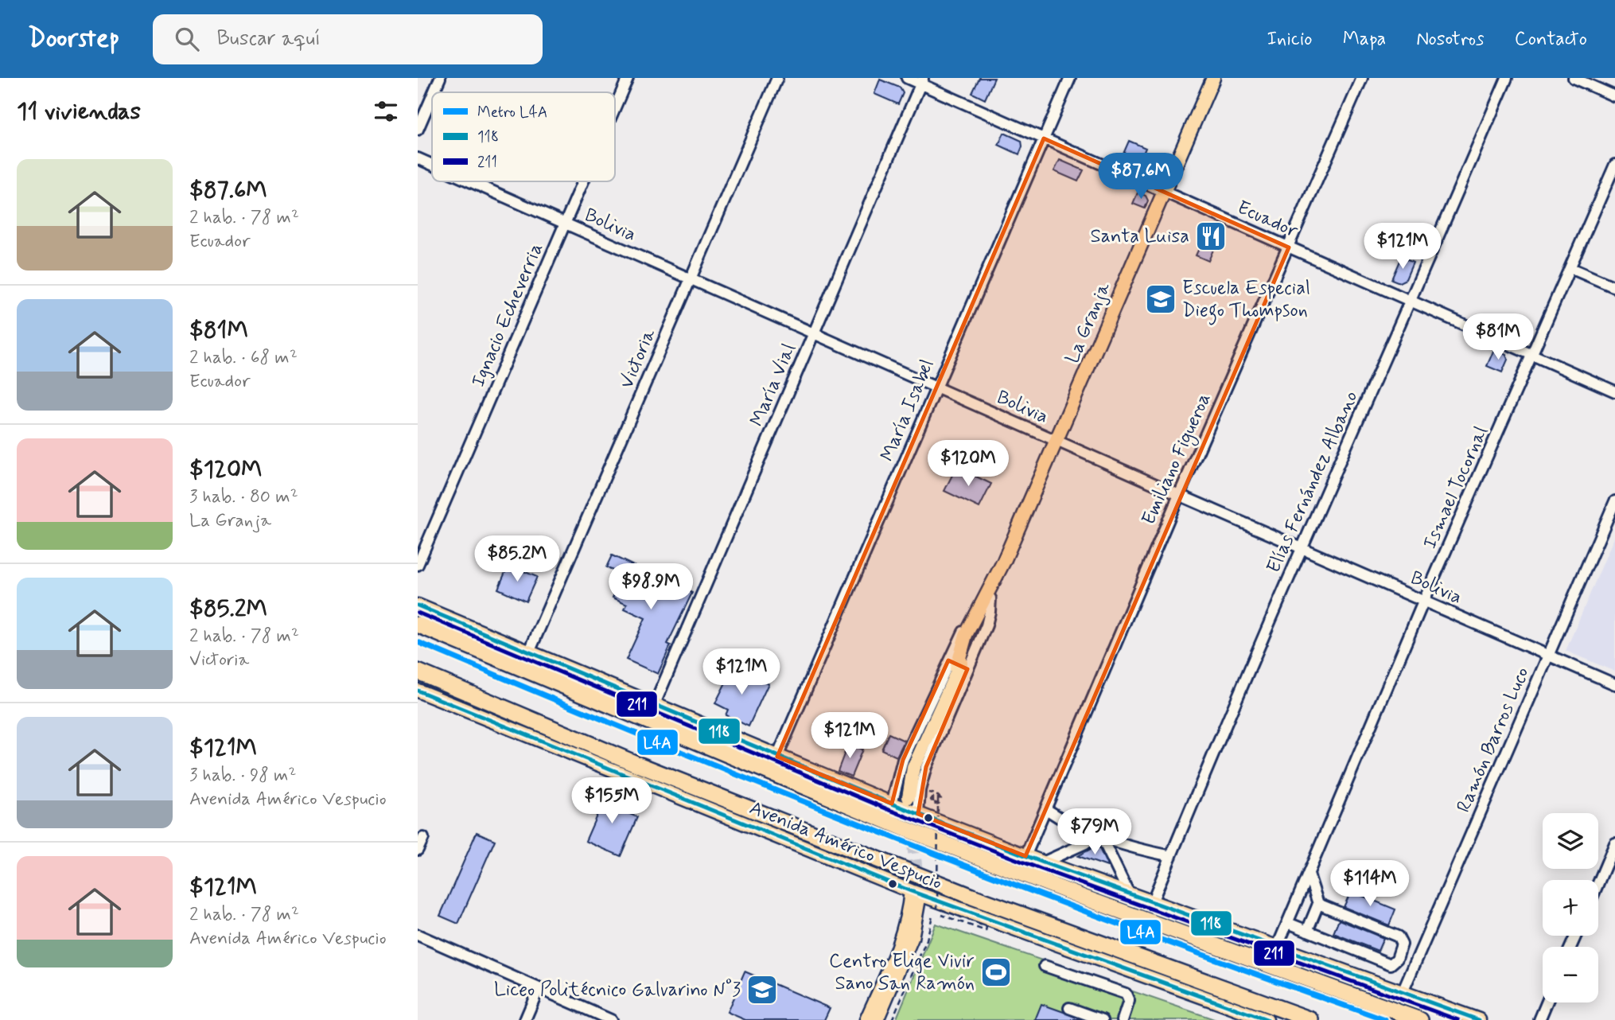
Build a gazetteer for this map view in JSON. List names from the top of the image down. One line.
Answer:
{"streets":{"main road":["La Granja","Avenida Américo Vespucio"],"street":["Ecuador","Bolivia","Ignacio Echeverria","Victoria","María Vial","María Isabel","Emiliano Figueroa","Elías Fernández Albano","Ismael Tocornal","Ramón Barros Luco"]},"crossings":[["Ecuador","La Granja"],["Ecuador","María Vial"],["Ecuador","María Isabel"],["Ecuador","Emiliano Figueroa"],["Ecuador","Elías Fernández Albano"],["Ecuador","Ismael Tocornal"],["Bolivia","Ignacio Echeverria"],["Bolivia","La Granja"],["Bolivia","Victoria"],["Bolivia","María Vial"],["Bolivia","María Isabel"],["Bolivia","Emiliano Figueroa"],["Bolivia","Elías Fernández Albano"],["Bolivia","Ismael Tocornal"],["Bolivia","Ramón Barros Luco"]],"places":{"restaurant":["Santa Luisa"],"school or university":["Escuela Especial Diego Thompson","Liceo Politécnico Galvarino N°3"],"sports":["Centro Elige Vivir Sano San Ramón"]},"lines":["transit line 118","transit line 211","metro line L4A"],"legend":["Metro L4A","118","211"],"page":{"header":"Doorstep","search":"Buscar aquí","nav":["Inicio","Mapa","Nosotros","Contacto"],"heading":"11 viviendas","list":[{"name":"$87.6M","note":"2 hab. · 78 m² · Ecuador"},{"name":"$81M","note":"2 hab. · 68 m² · Ecuador"},{"name":"$120M","note":"3 hab. · 80 m² · La Granja"},{"name":"$85.2M","note":"2 hab. · 78 m² · Victoria"},{"name":"$121M","note":"3 hab. · 98 m² · Avenida Américo Vespucio"},{"name":"$121M","note":"2 hab. · 78 m² · Avenida Américo Vespucio"}],"price":["$87.6M","$121M","$81M","$120M","$85.2M","$98.9M","$121M","$121M","$155M","$79M","$114M"],"map_buttons":["+","−"]}}
